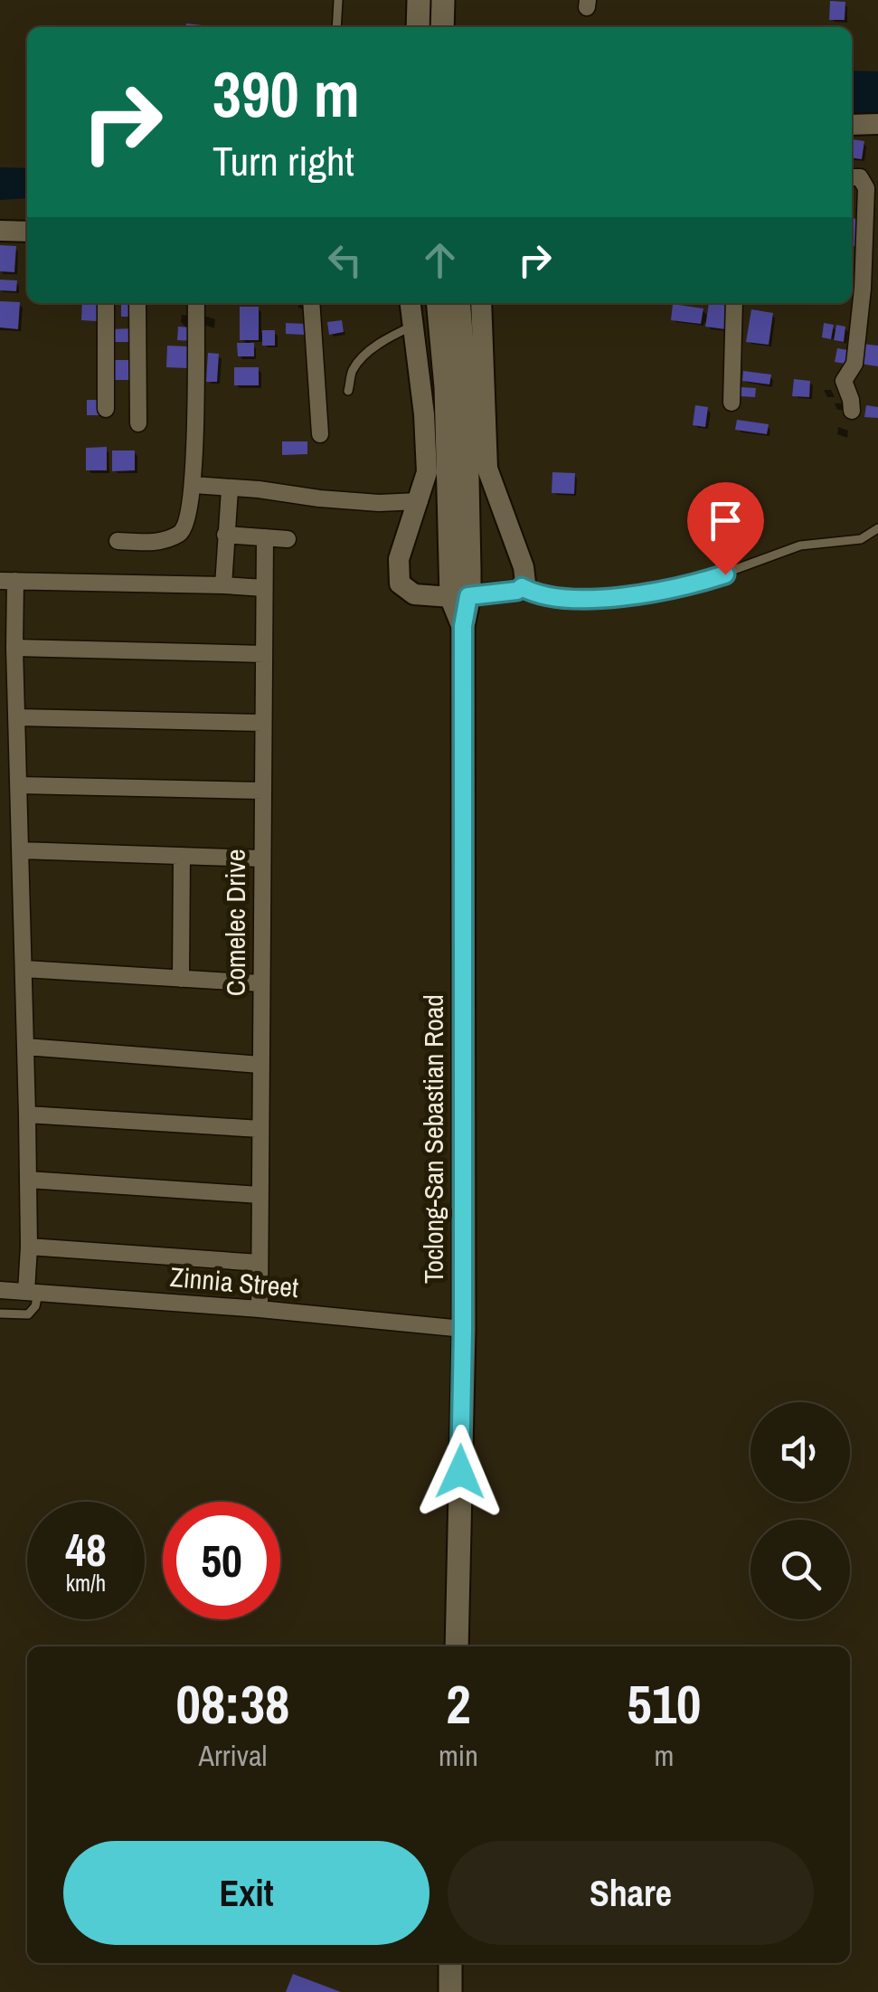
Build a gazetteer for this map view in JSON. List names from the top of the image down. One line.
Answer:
{"streets":{"main road":["Toclong-San Sebastian Road"],"street":["Comelec Drive","Zinnia Street"]},"crossings":[["Comelec Drive","Zinnia Street"],["Toclong-San Sebastian Road","Zinnia Street"]],"page":{"turn":["390 m","Turn right"],"speed":"48 km/h","limit":"50","eta":["08:38","Arrival","2","min","510","m"],"buttons":["Exit","Share"]}}
